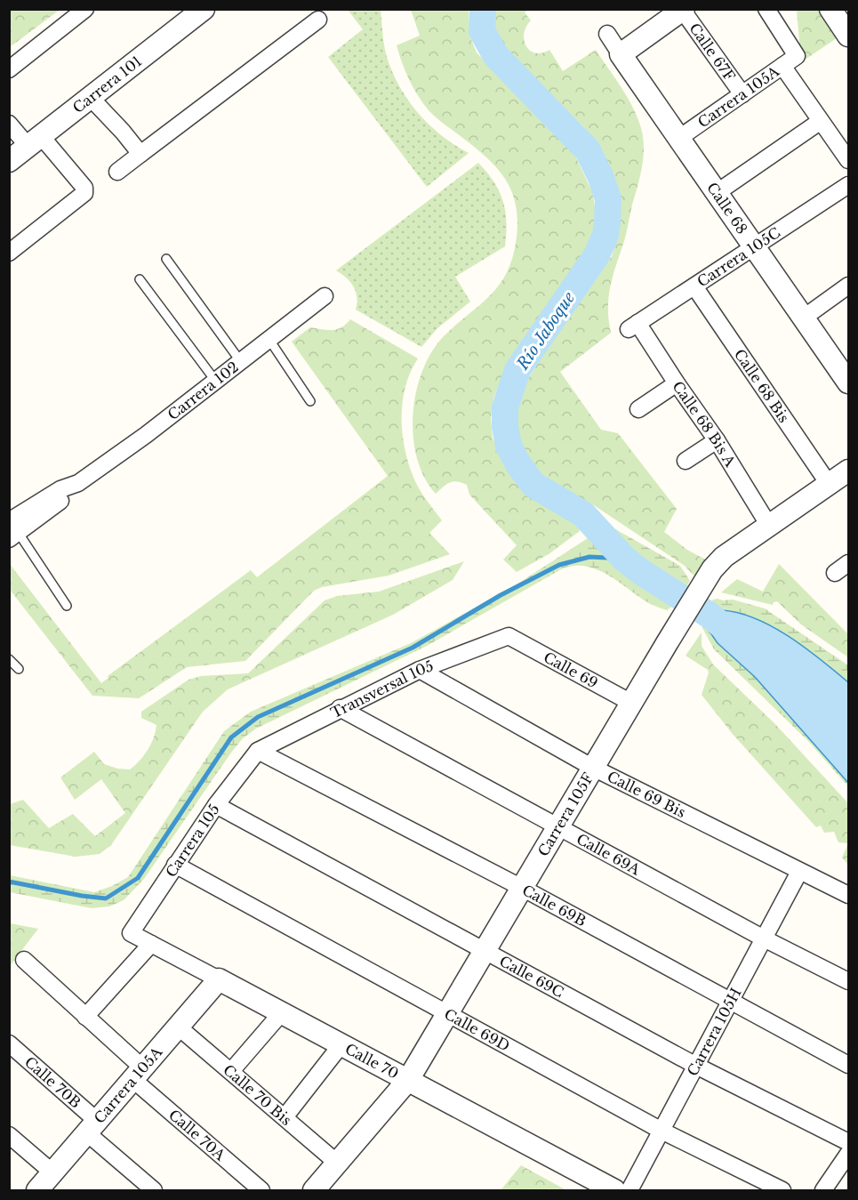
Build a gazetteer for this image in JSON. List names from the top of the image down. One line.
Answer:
{"streets":{"street":["Calle 67F","Carrera 101","Carrera 105A","Calle 68","Carrera 105C","Calle 68 Bis","Carrera 102","Calle 68 Bis A","Calle 69","Transversal 105","Calle 69 Bis","Carrera 105F","Carrera 105","Calle 69A","Calle 69B","Calle 69C","Calle 69D","Carrera 105H","Calle 70","Calle 70B","Calle 70 Bis","Calle 70A"]},"crossings":[["Calle 67F","Carrera 105A"],["Carrera 105A","Calle 68"],["Carrera 105A","Calle 70"],["Carrera 105A","Calle 70B"],["Carrera 105A","Calle 70 Bis"],["Carrera 105A","Calle 70A"],["Calle 68","Carrera 105C"],["Carrera 105C","Calle 68 Bis"],["Carrera 105C","Calle 68 Bis A"],["Calle 68 Bis","Carrera 105F"],["Calle 68 Bis A","Carrera 105F"],["Calle 69","Transversal 105"],["Calle 69","Carrera 105F"],["Transversal 105","Calle 69 Bis"],["Transversal 105","Carrera 105"],["Transversal 105","Calle 69A"],["Transversal 105","Calle 69B"],["Calle 69 Bis","Carrera 105F"],["Calle 69 Bis","Carrera 105H"],["Carrera 105F","Calle 69A"],["Carrera 105F","Calle 69B"],["Carrera 105F","Calle 69C"],["Carrera 105F","Calle 69D"],["Carrera 105F","Calle 70"],["Carrera 105F","Calle 70 Bis"],["Carrera 105","Calle 69B"],["Carrera 105","Calle 69C"],["Carrera 105","Calle 69D"],["Carrera 105","Calle 70"],["Calle 69A","Carrera 105H"],["Calle 69B","Carrera 105H"],["Calle 69C","Carrera 105H"],["Calle 69D","Carrera 105H"]],"water":["Río Jaboque"]}
